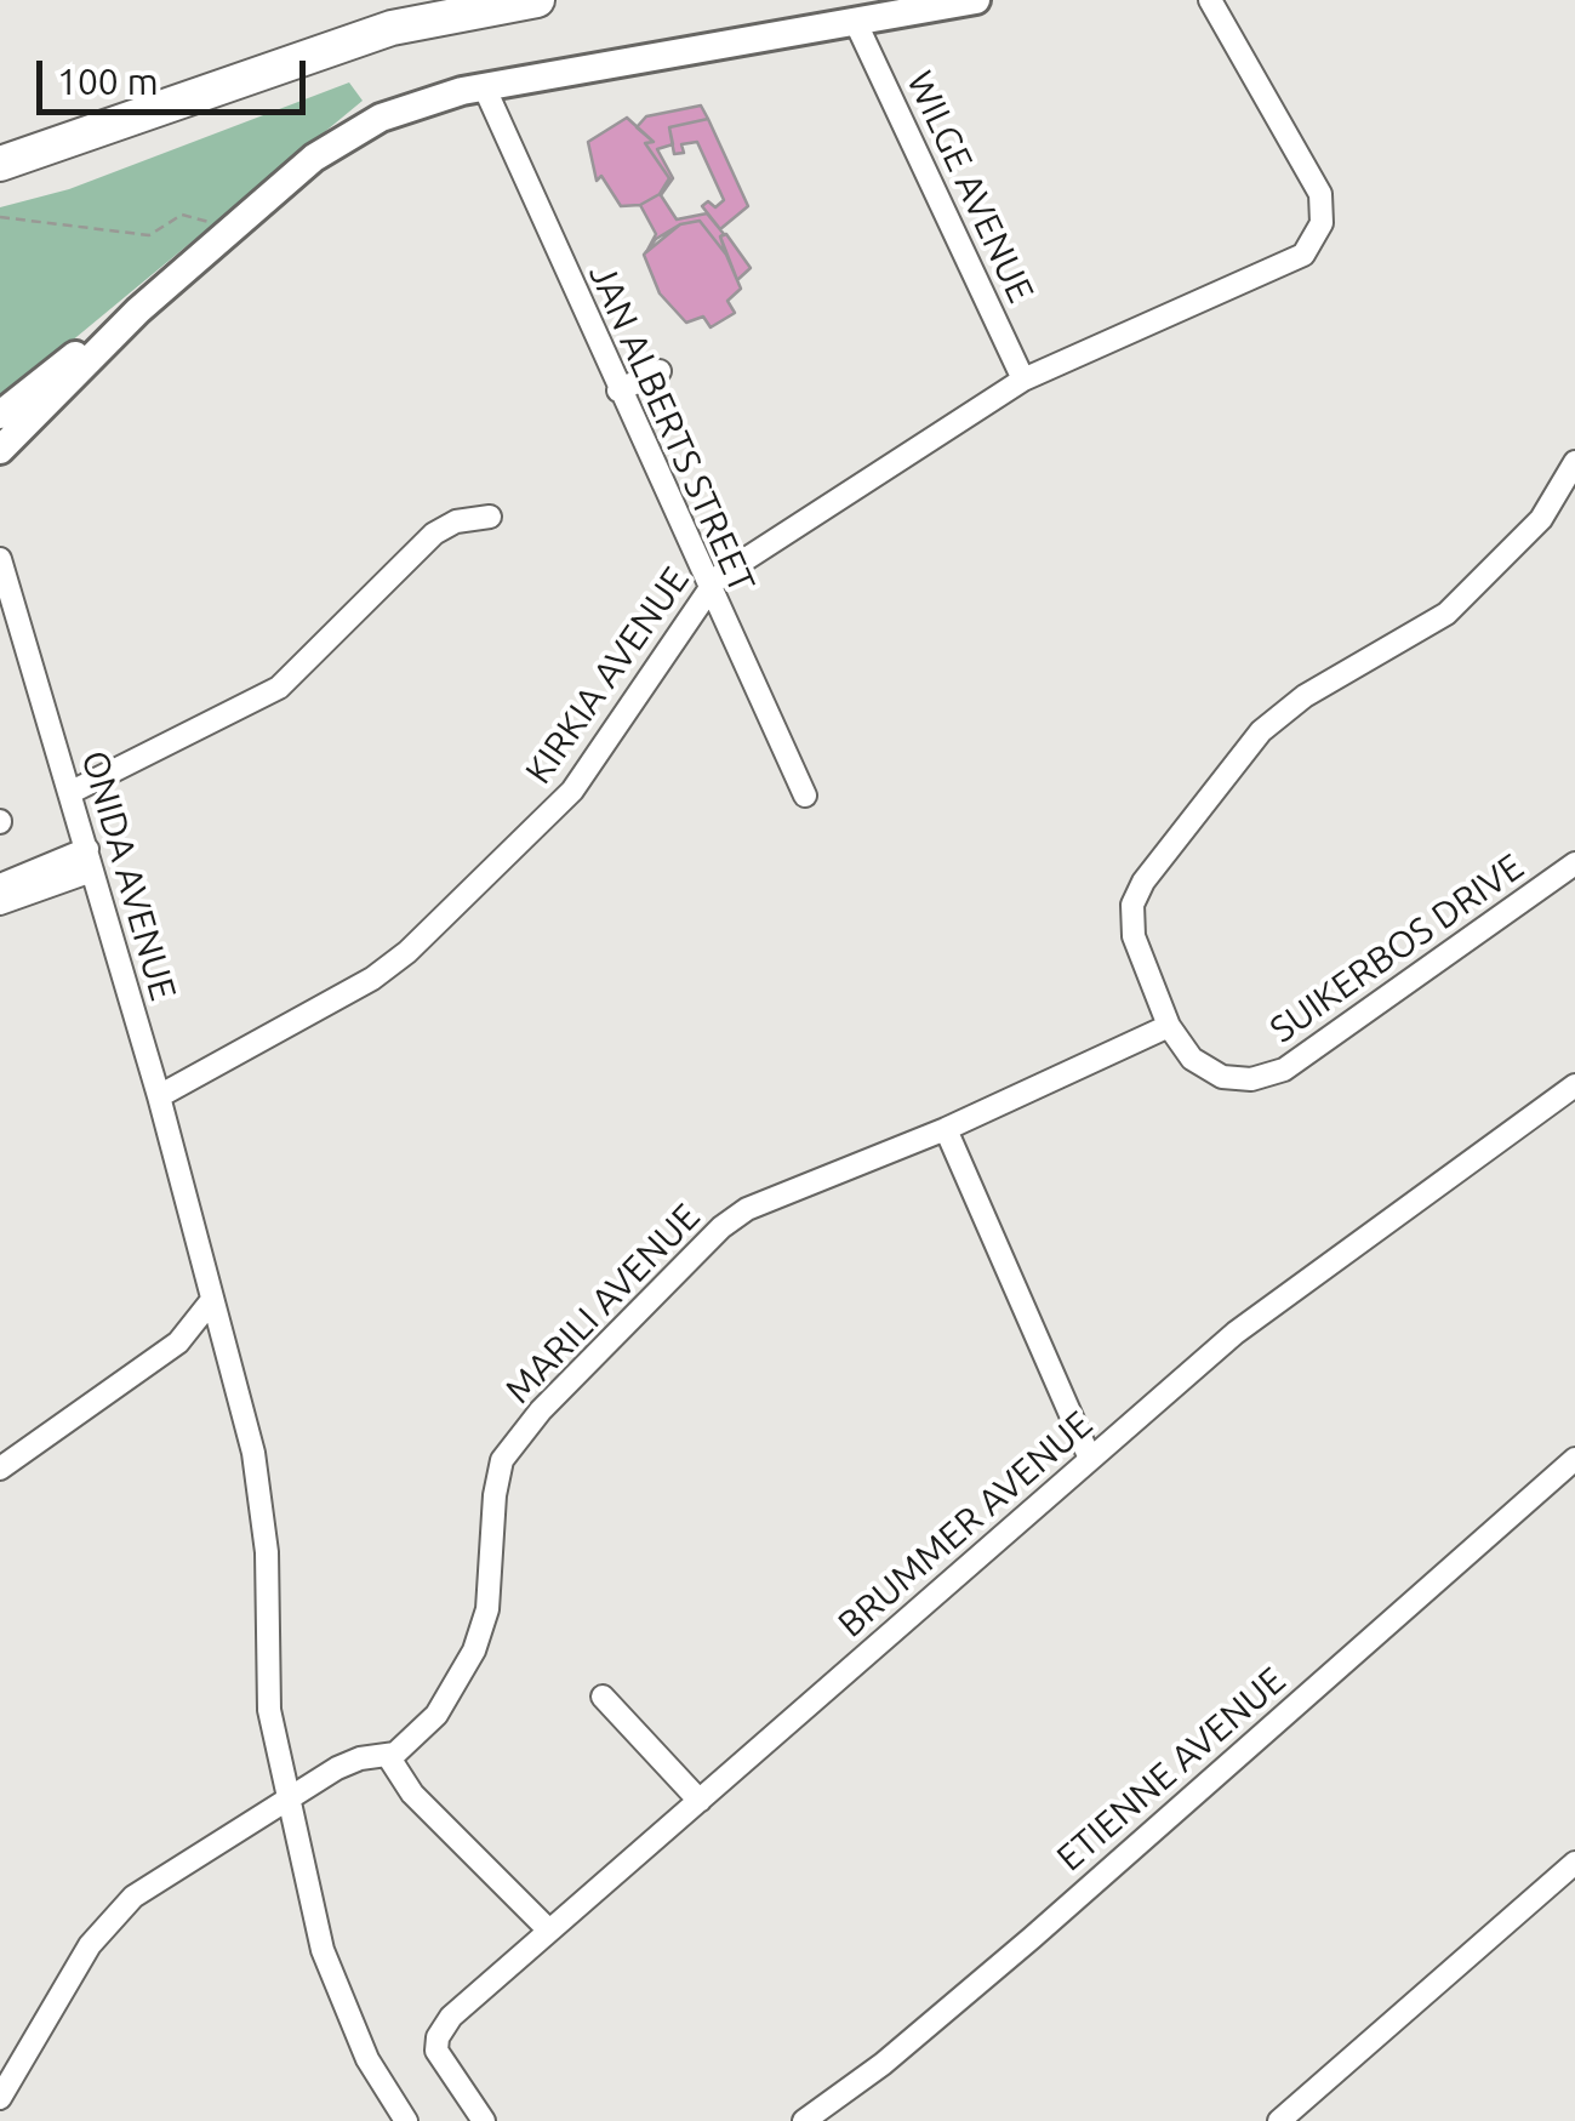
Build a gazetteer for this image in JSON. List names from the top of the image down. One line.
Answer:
{"streets":{"street":["WILGE AVENUE","JAN ALBERTS STREET","KIRKIA AVENUE","ONIDA AVENUE","SUIKERBOS DRIVE","MARILI AVENUE","BRUMMER AVENUE","ETIENNE AVENUE"]},"crossings":[["WILGE AVENUE","KIRKIA AVENUE"],["JAN ALBERTS STREET","KIRKIA AVENUE"],["KIRKIA AVENUE","ONIDA AVENUE"],["ONIDA AVENUE","MARILI AVENUE"],["SUIKERBOS DRIVE","MARILI AVENUE"]],"scale_bar":"100 m"}
